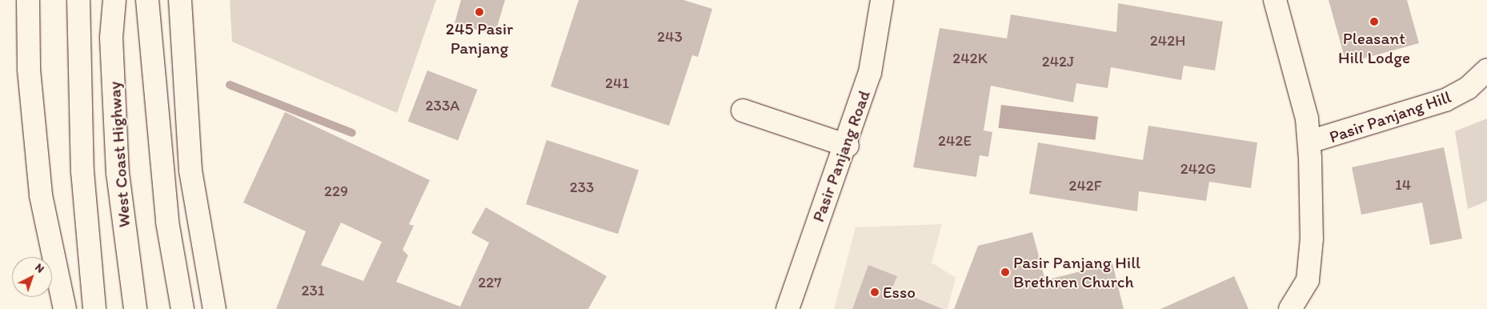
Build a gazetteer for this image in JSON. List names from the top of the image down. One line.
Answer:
{"streets":{"main road":["Pasir Panjang Hill","West Coast Highway","Pasir Panjang Road"]},"places":["245 Pasir Panjang","Pleasant Hill Lodge","Pasir Panjang Hill Brethren Church","Esso"],"house_numbers":["243","242H","242K","242J","241","233A","242E","242G","14","242F","233","229","227","231"],"north":"top right"}
